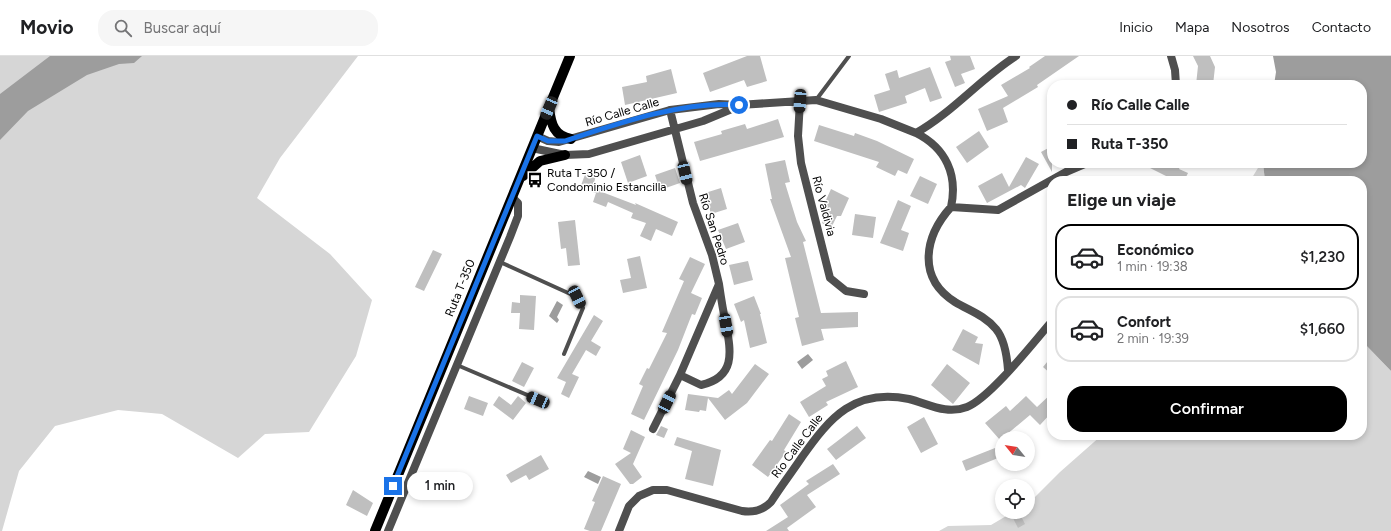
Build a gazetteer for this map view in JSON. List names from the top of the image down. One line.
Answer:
{"streets":{"main road":["Ruta T-350"],"street":["Río Calle Calle","Río Valdivia","Río San Pedro"]},"crossings":[["Río Calle Calle","Río Valdivia"],["Río Calle Calle","Río San Pedro"],["Río Calle Calle","Ruta T-350"]],"places":{"bus stop":["Ruta T-350 / Condominio Estancilla"]},"north":"top left","page":{"header":"Movio","search":"Buscar aquí","nav":["Inicio","Mapa","Nosotros","Contacto"],"banner":["Río Calle Calle","Ruta T-350"],"heading":"Elige un viaje","list":[{"name":"Económico","note":"1 min · 19:38","value":"$1,230"},{"name":"Confort","note":"2 min · 19:39","value":"$1,660"}],"buttons":"Confirmar","bubble":"1 min"}}
